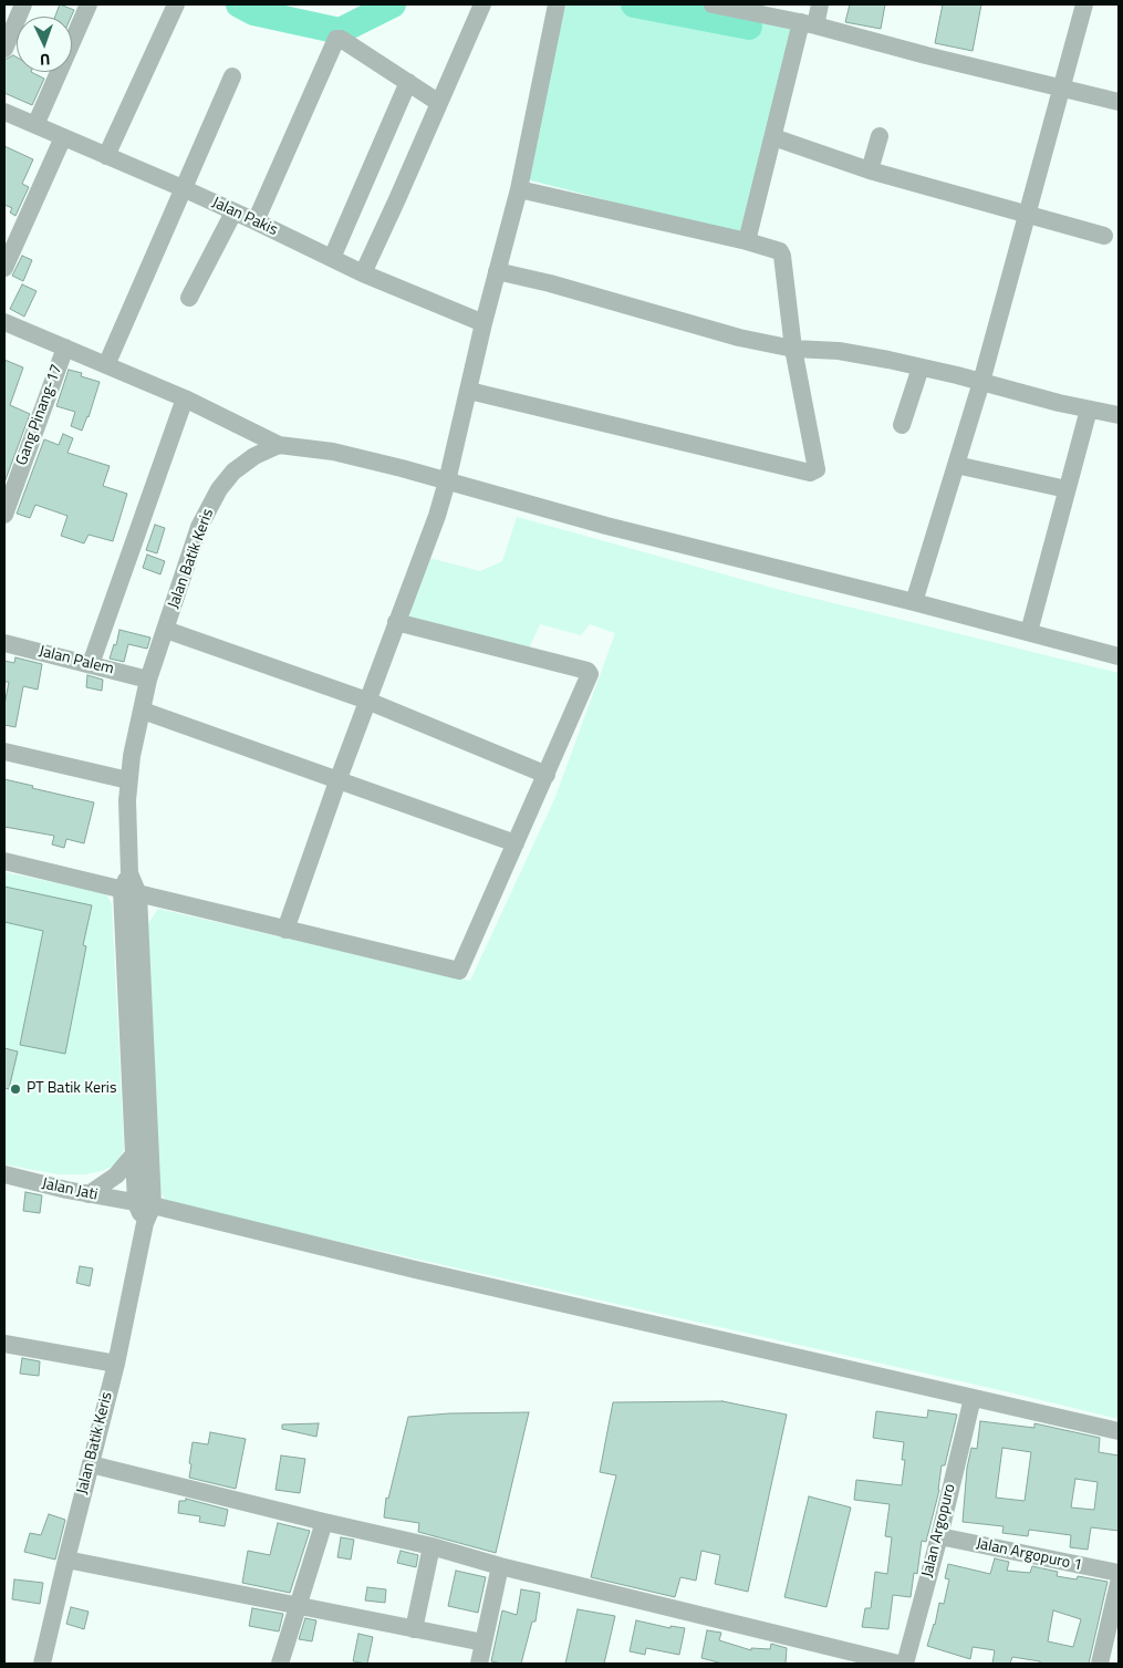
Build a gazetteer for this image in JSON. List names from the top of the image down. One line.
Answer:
{"streets":{"street":["Jalan Pakis","Gang Pinang-17","Jalan Batik Keris","Jalan Palem","Jalan Jati","Jalan Argopuro","Jalan Argopuro 1"]},"crossings":[["Jalan Batik Keris","Jalan Palem"],["Jalan Batik Keris","Jalan Jati"],["Jalan Jati","Jalan Argopuro"],["Jalan Argopuro","Jalan Argopuro 1"]],"places":["PT Batik Keris"],"north":"bottom"}
